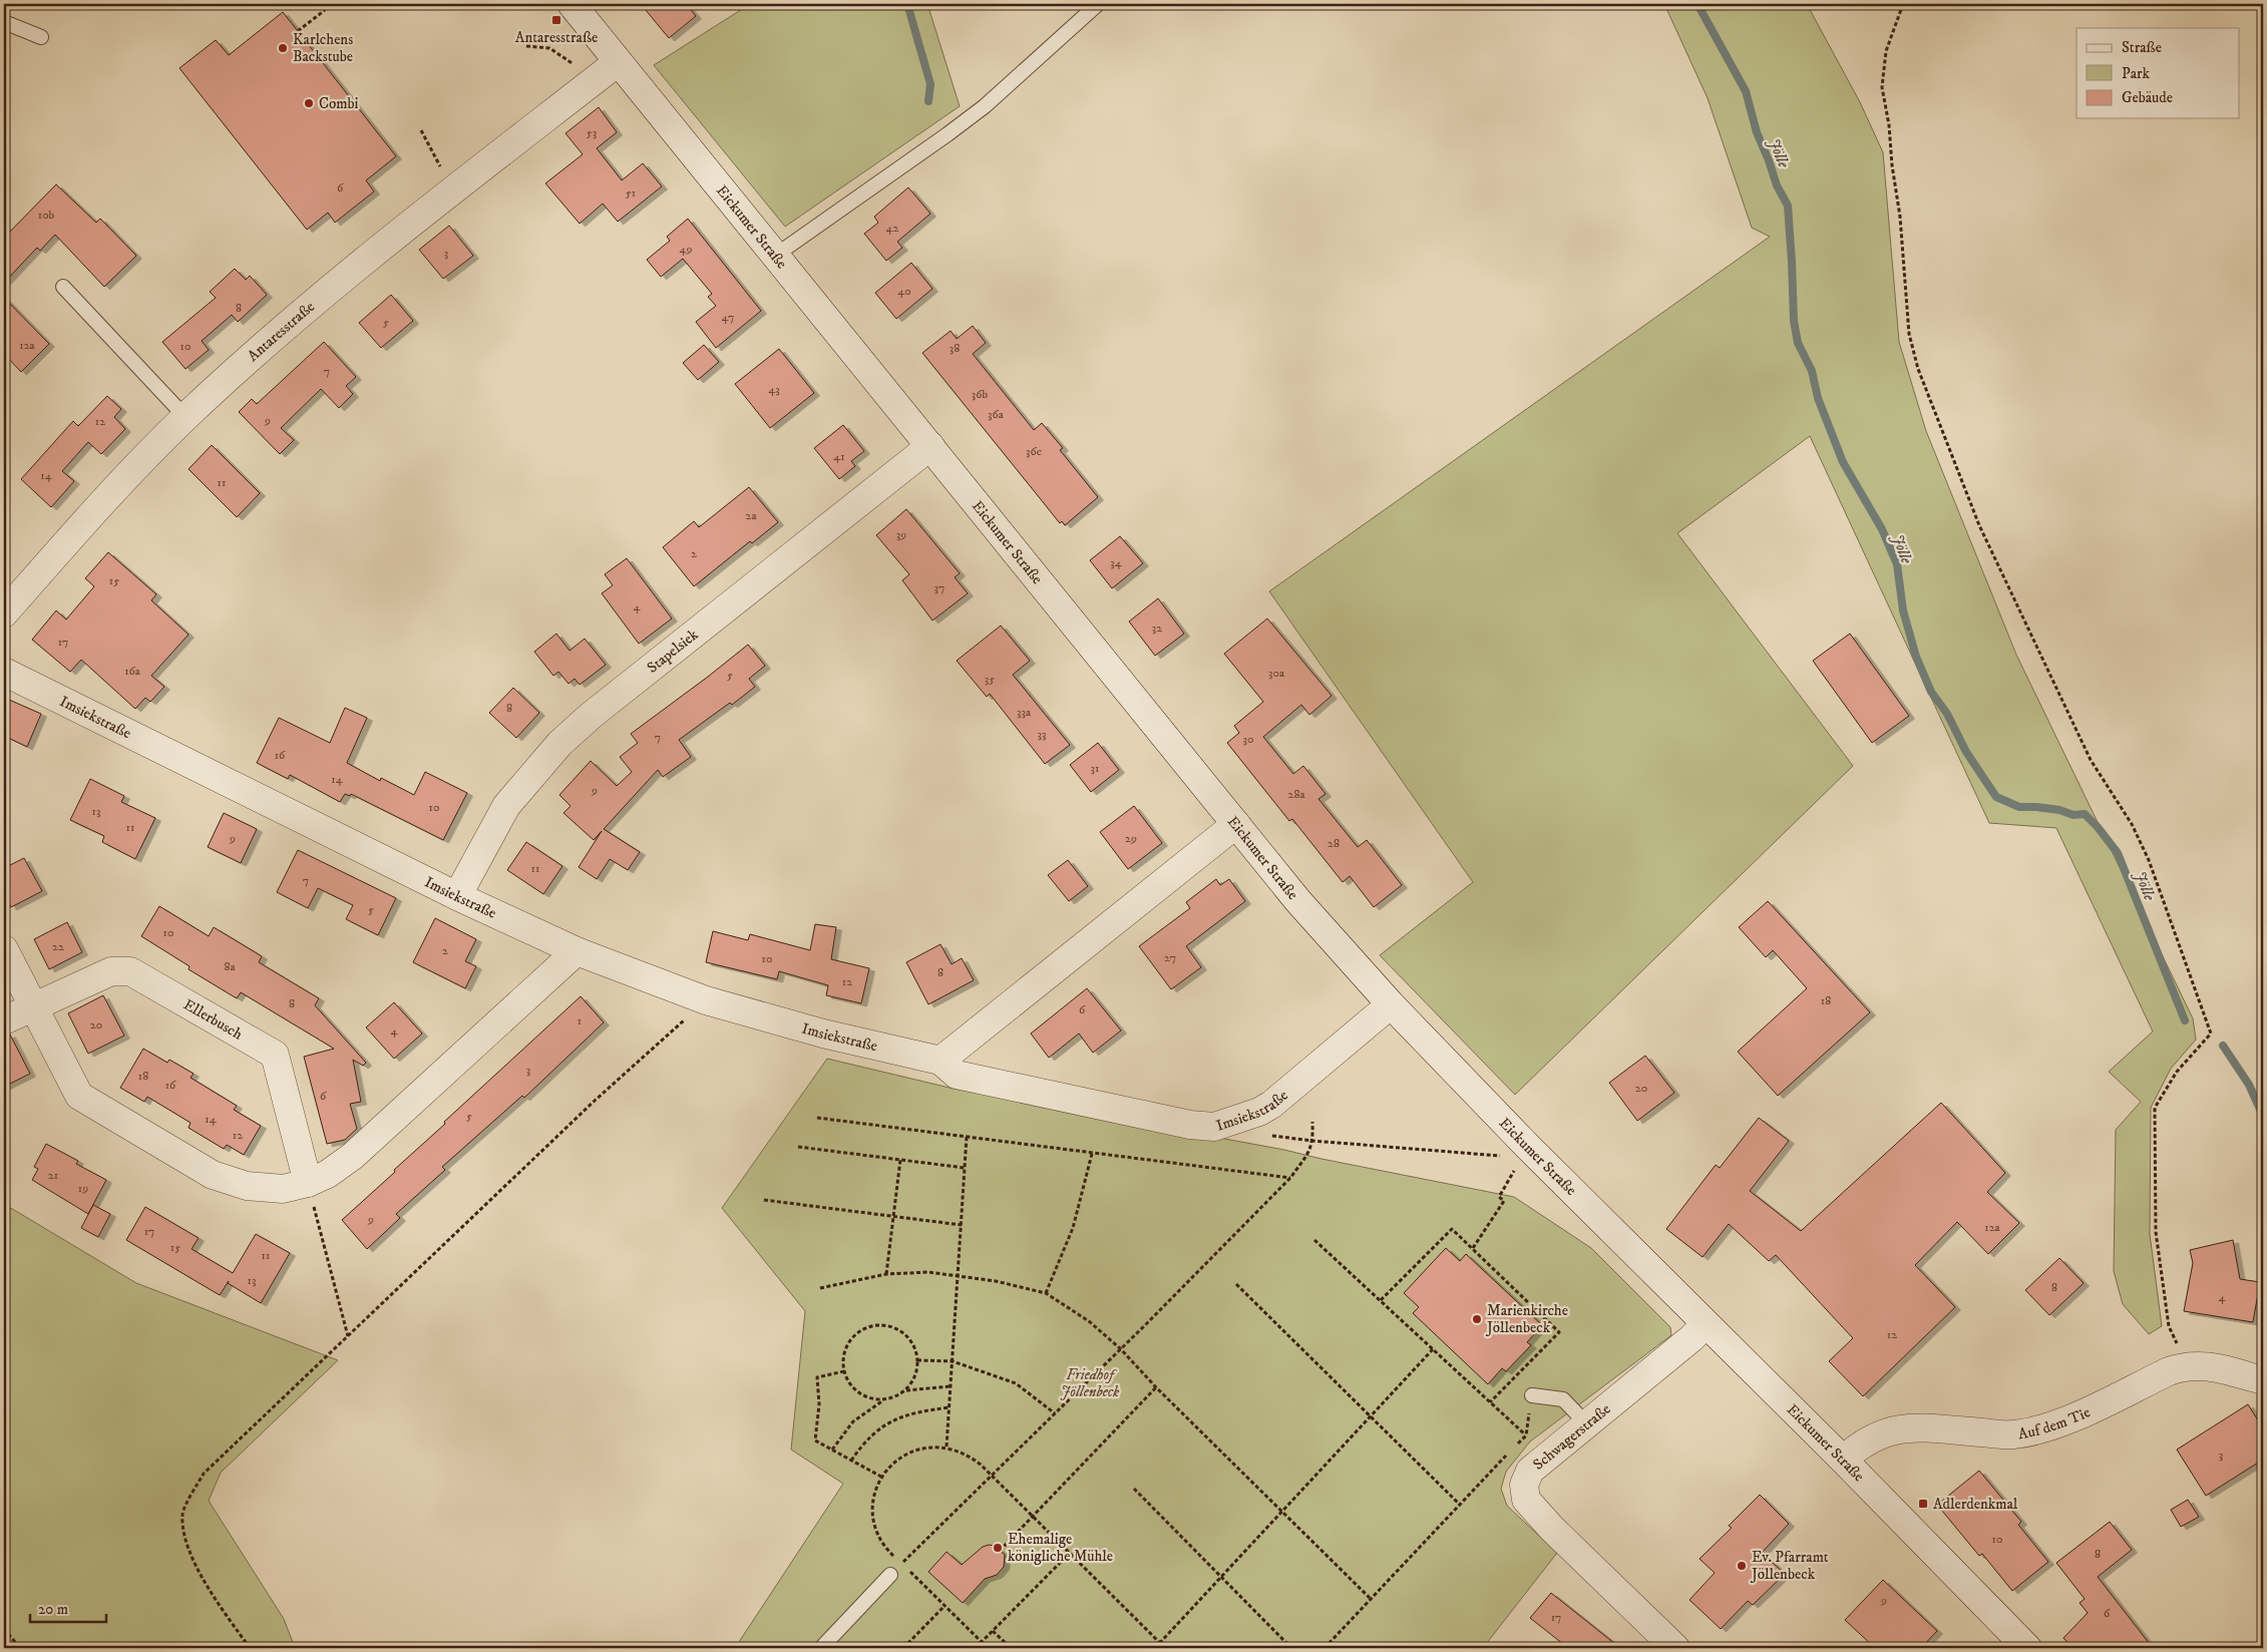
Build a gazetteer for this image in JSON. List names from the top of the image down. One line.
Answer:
{"streets":{"street":["Eickumer Straße","Antaresstraße","Stapelsiek","Imsiekstraße","Ellerbusch","Auf dem Tie","Schwagerstraße"]},"crossings":[["Eickumer Straße","Antaresstraße"],["Eickumer Straße","Stapelsiek"],["Eickumer Straße","Imsiekstraße"],["Eickumer Straße","Auf dem Tie"],["Eickumer Straße","Schwagerstraße"],["Stapelsiek","Imsiekstraße"]],"water":["Jölle"],"parks":["Friedhof Jöllenbeck"],"places":{"transit":["Antaresstraße","Adlerdenkmal"],"other":["Karlchens Backstube","Combi","Marienkirche Jöllenbeck","Ehemalige königliche Mühle","Ev. Pfarramt Jöllenbeck"]},"house_numbers":["53","6","51","10b","42","49","3","40","8","47","5","12a","10","38","7","43","36b","36a","9","12","36c","41","14","11","2a","39","2","34","15","37","4","32","17","16a","30a","5","35","8","33a","33","7","30","16","31","14","9","28a","10","13","11","9","29","28","11","7","5","10","22","2","27","10","8a","8","12","18","8","6","1","20","4","3","18","16","20","6","5","14","12","21","19","9","12a","17","15","11","13","8","4","12","3","10","8","9","6","17"],"legend":["Straße","Park","Gebäude"],"scale_bar":"20 m"}
